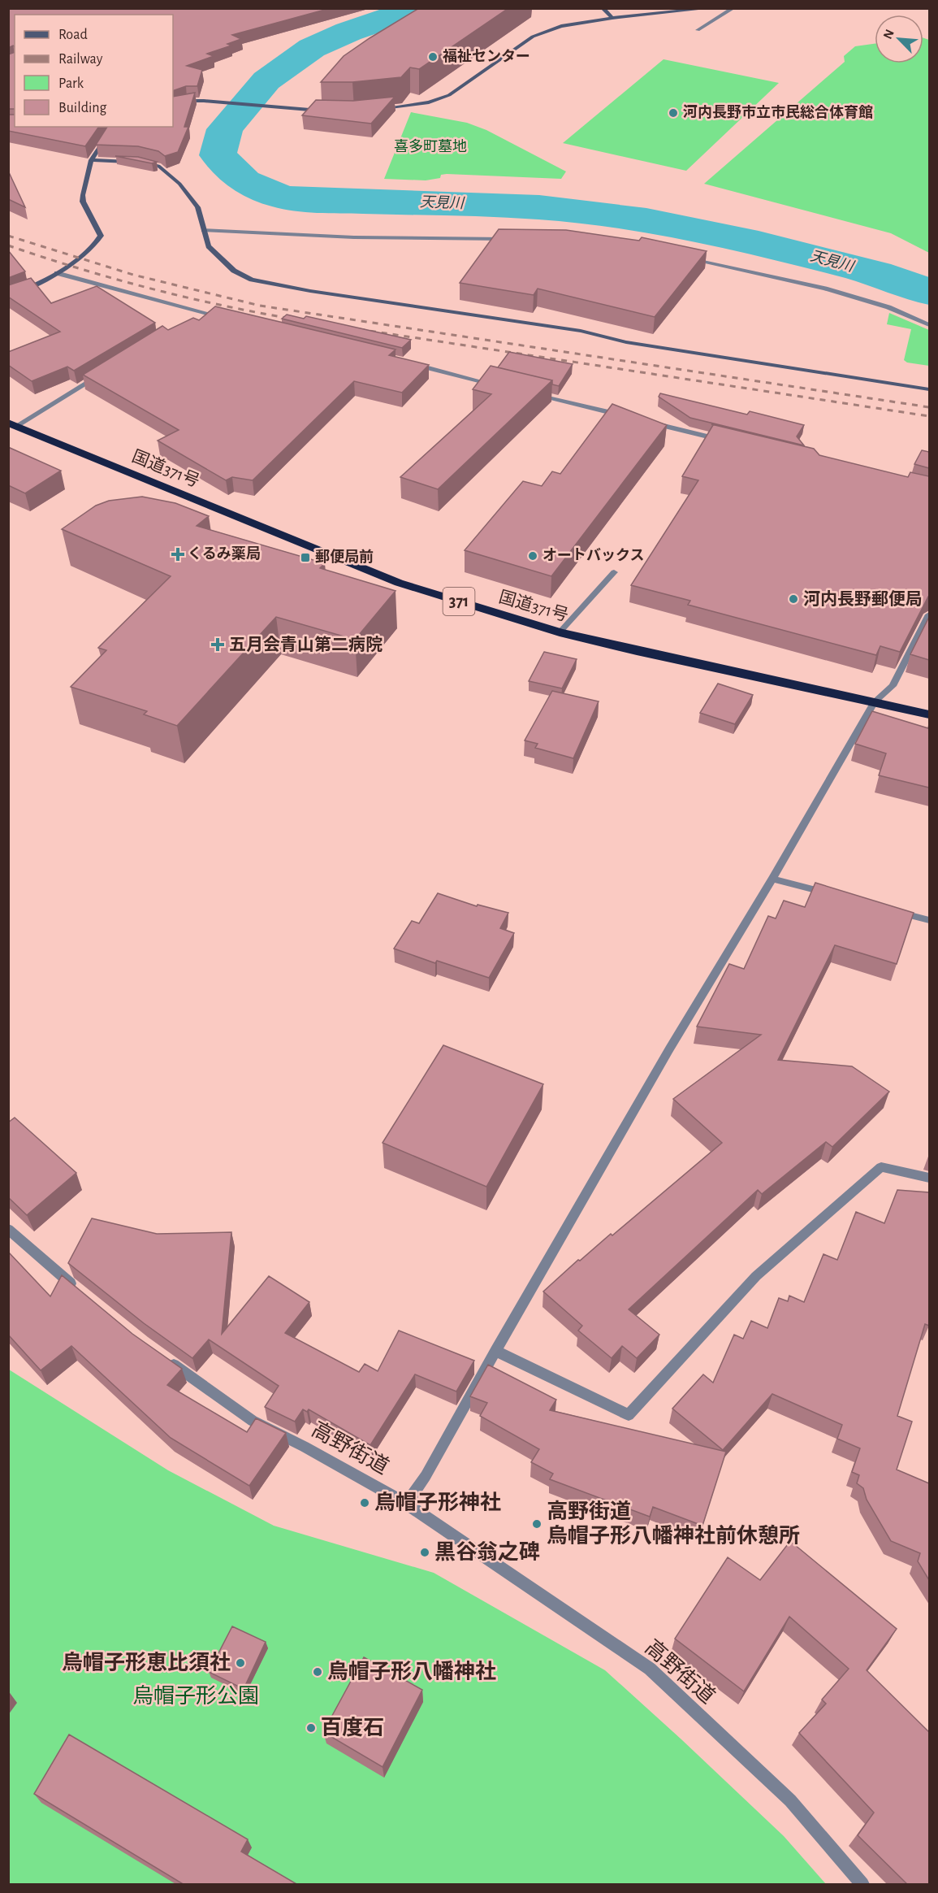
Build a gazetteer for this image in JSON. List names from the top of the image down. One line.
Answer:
{"streets":{"highway":["国道371号","371"],"street":["高野街道"]},"water":["天見川"],"parks":["喜多町墓地","烏帽子形公園"],"places":{"other":["福祉センター","河内長野市立市民総合体育館","オートバックス","河内長野郵便局","烏帽子形神社","高野街道 烏帽子形八幡神社前休憩所","黒谷翁之碑","烏帽子形恵比須社","烏帽子形八幡神社","百度石"],"health":["くるみ薬局","五月会青山第二病院"],"transit":["郵便局前"]},"legend":["Road","Railway","Park","Building"],"north":"top left"}
